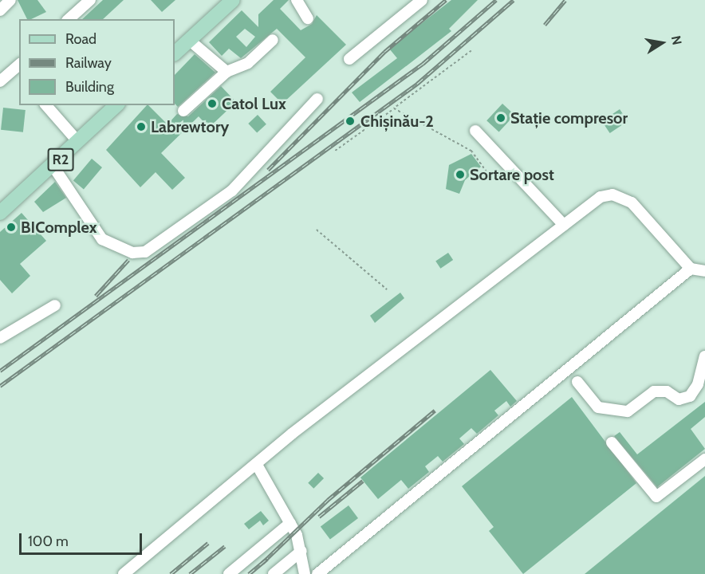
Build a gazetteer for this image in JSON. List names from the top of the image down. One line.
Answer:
{"streets":{"main road":["R2"]},"places":["Catol Lux","Stație compresor","Chișinău-2","Labrewtory","Sortare post","BIComplex"],"legend":["Road","Railway","Building"],"scale_bar":"100 m","north":"right"}
